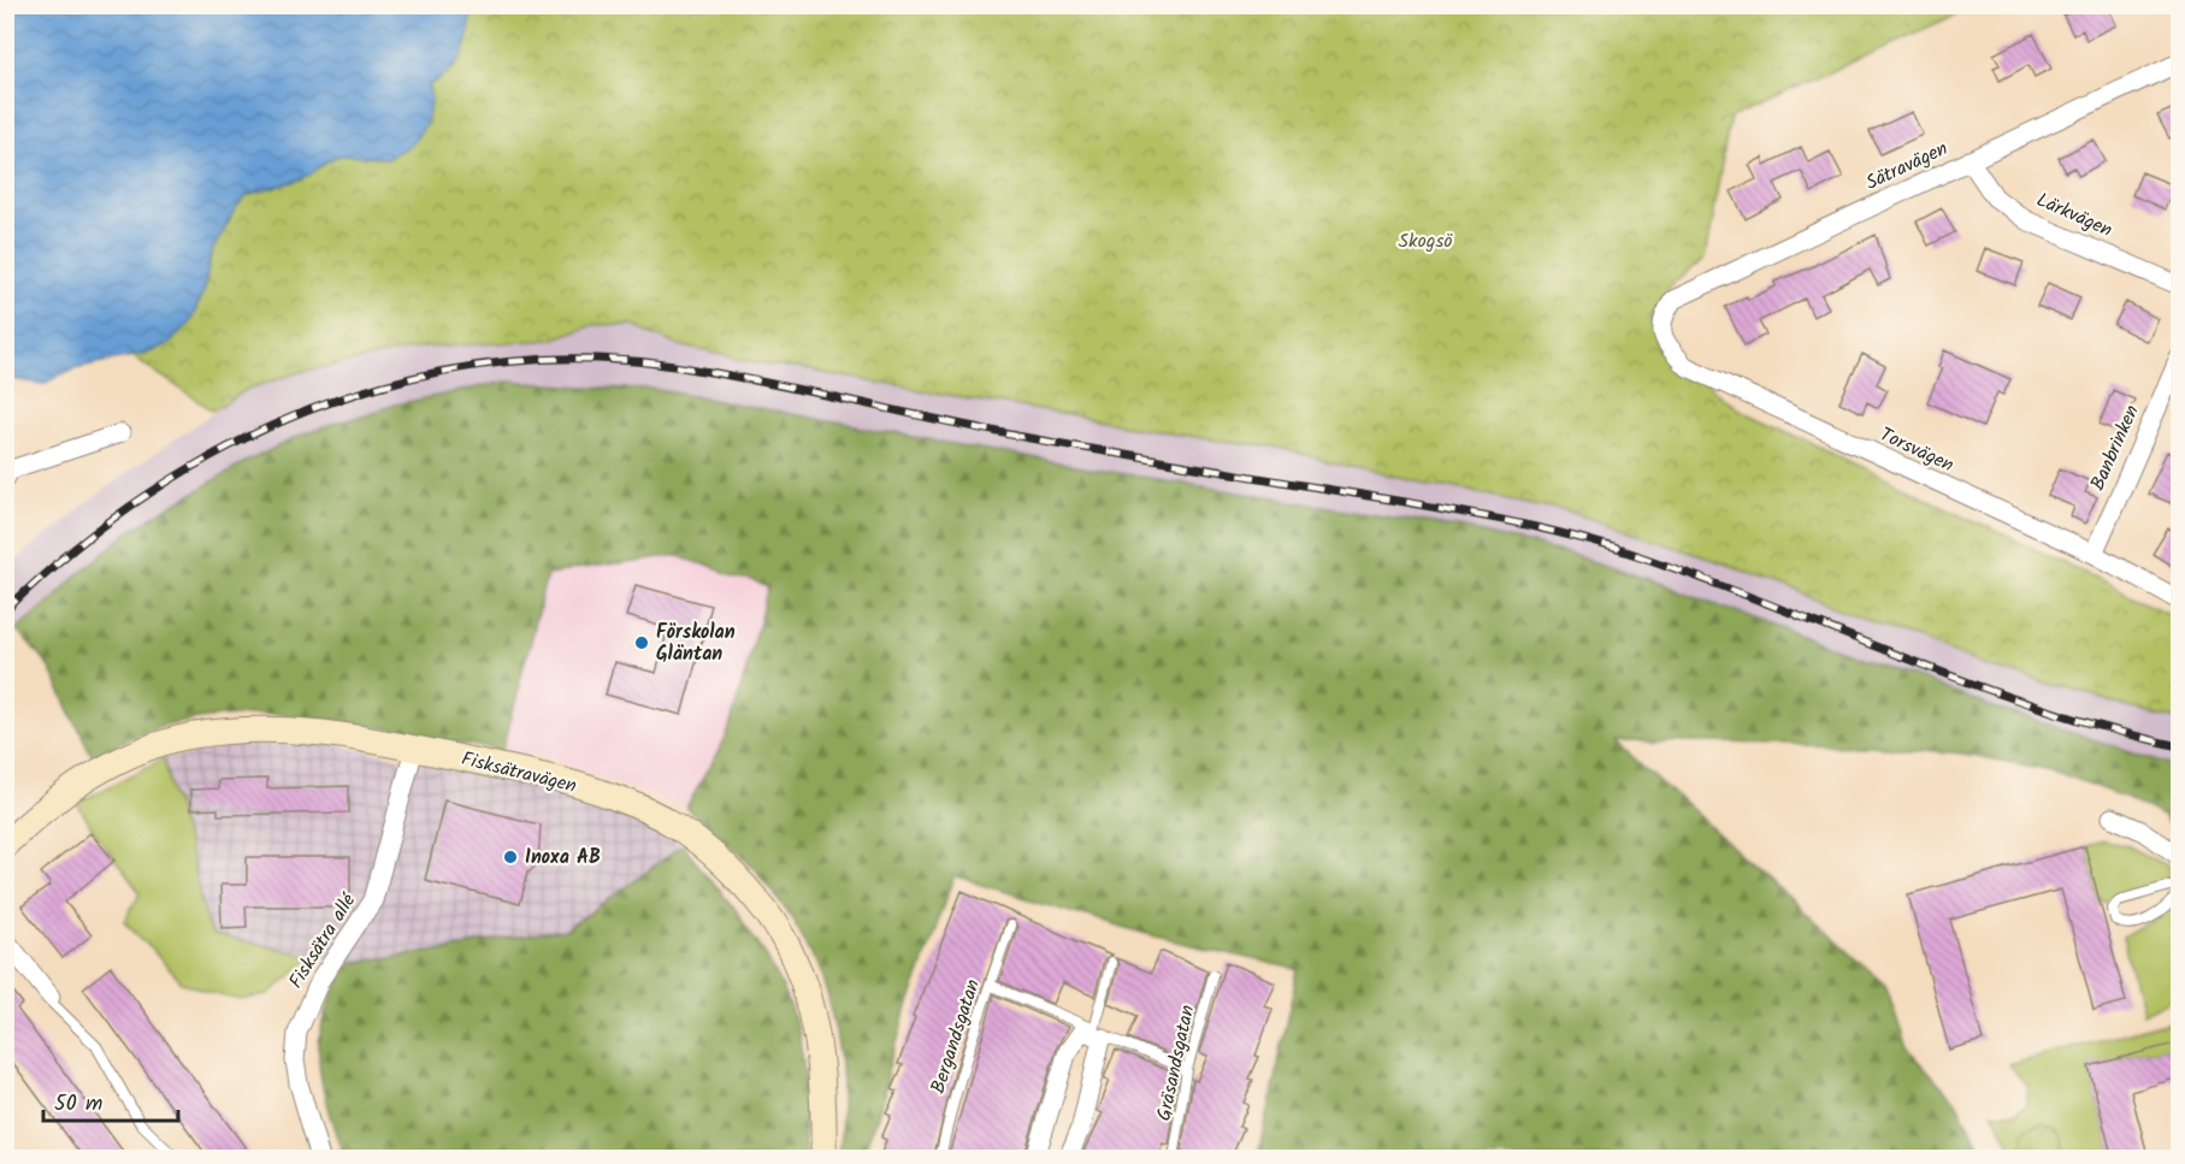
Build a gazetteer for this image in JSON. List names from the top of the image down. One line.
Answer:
{"streets":{"street":["Sätravägen","Lärkvägen","Banbrinken","Torsvägen","Fisksätravägen","Fisksätra allé"],"lane":["Bergandsgatan","Gräsandsgatan"]},"crossings":[["Sätravägen","Lärkvägen"],["Sätravägen","Torsvägen"],["Banbrinken","Torsvägen"],["Fisksätravägen","Fisksätra allé"]],"parks":["Skogsö"],"places":["Förskolan Gläntan","Inoxa AB"],"scale_bar":"50 m"}
